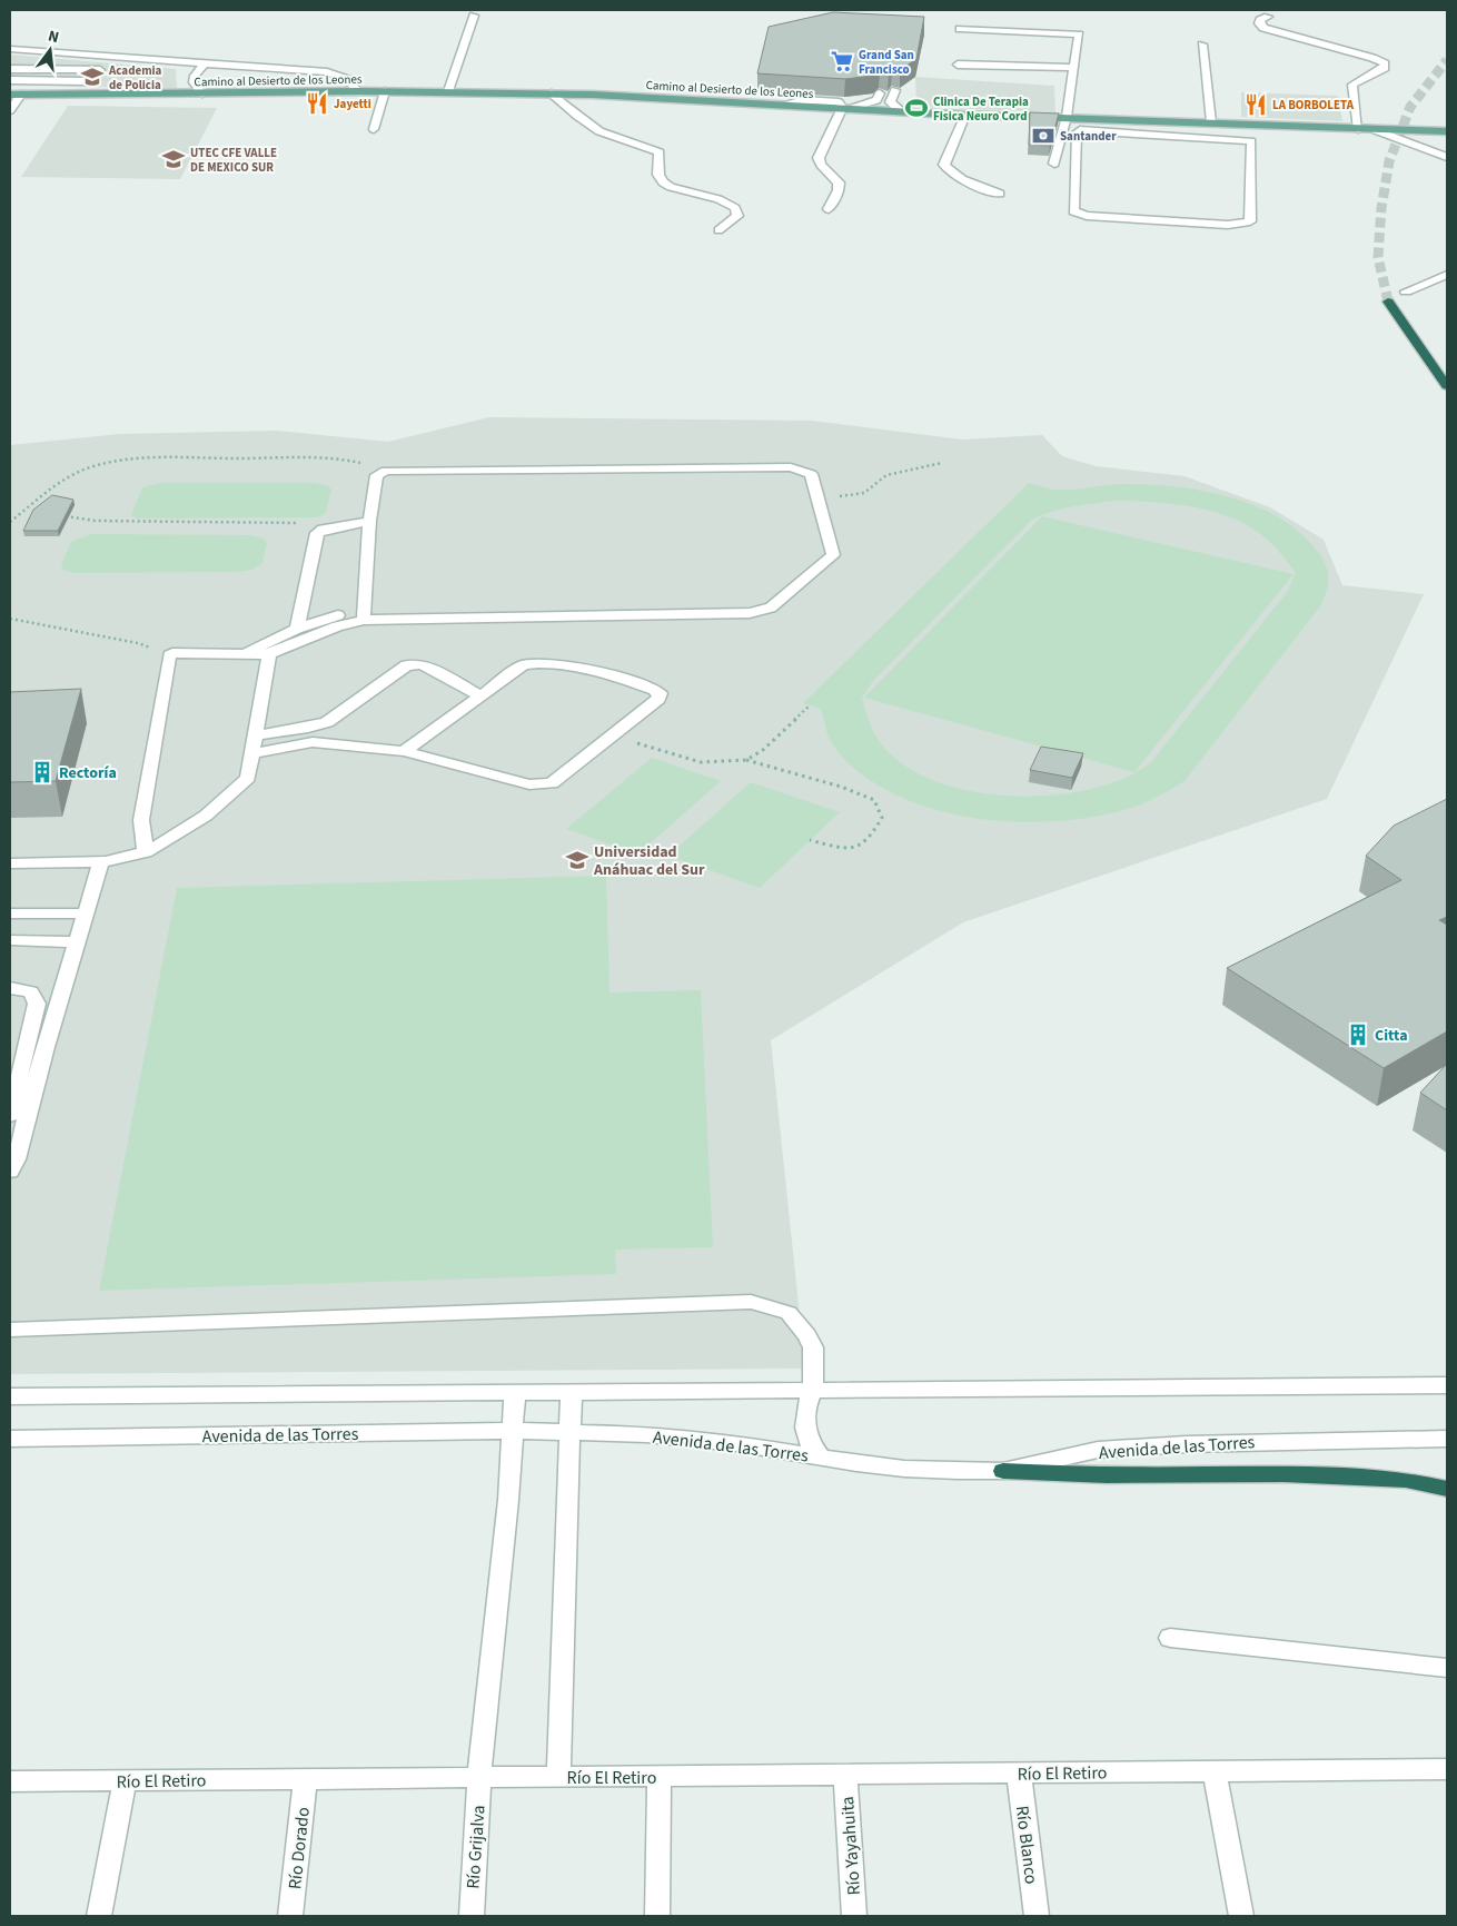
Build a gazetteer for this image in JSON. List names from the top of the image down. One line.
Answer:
{"streets":{"main road":["Camino al Desierto de los Leones"],"street":["Avenida de las Torres","Río El Retiro","Río Blanco","Río Yayahuita","Río Grijalva","Río Dorado"]},"crossings":[["Avenida de las Torres","Río Grijalva"],["Río El Retiro","Río Blanco"],["Río El Retiro","Río Yayahuita"],["Río El Retiro","Río Grijalva"],["Río El Retiro","Río Dorado"]],"places":{"supermarket":["Grand San Francisco"],"school or university":["Academia de Policia","UTEC CFE VALLE DE MEXICO SUR","Universidad Anáhuac del Sur"],"restaurant":["Jayetti","LA BORBOLETA"],"sports":["Clinica De Terapia Fisica Neuro Cord"],"bank":["Santander"],"building":["Rectoría","Citta"]},"north":"top"}
